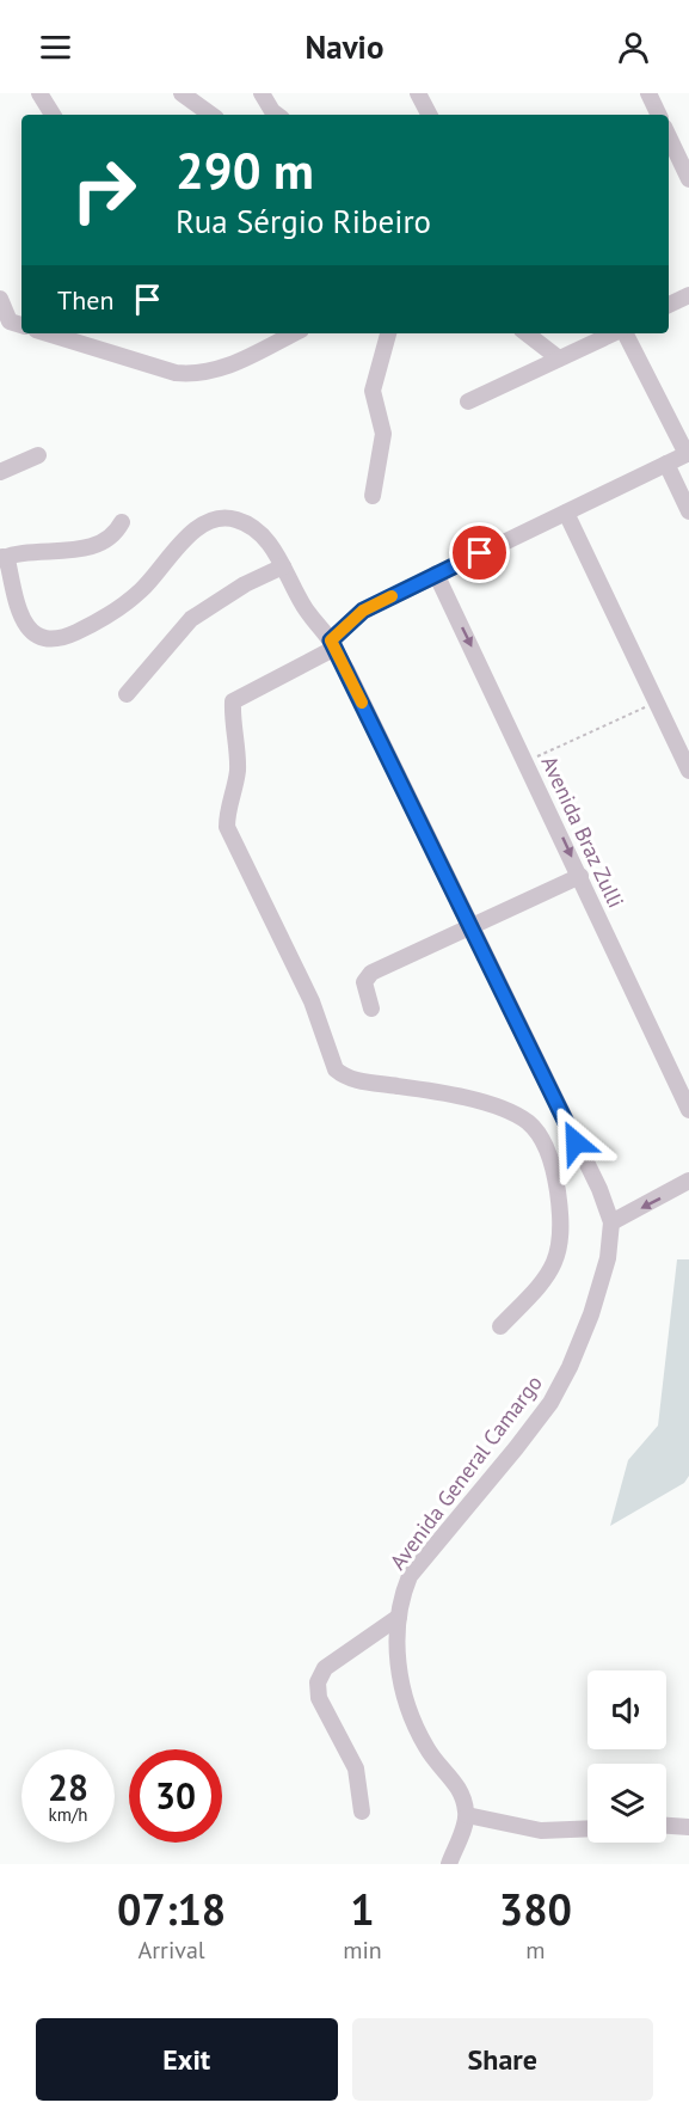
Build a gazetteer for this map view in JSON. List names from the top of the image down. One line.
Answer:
{"streets":{"street":["Avenida Braz Zulli","Avenida General Camargo"]},"page":{"header":"Navio","turn":["290 m","Rua Sérgio Ribeiro"],"then":"Then","speed":"28 km/h","limit":"30","eta":["07:18","Arrival","1","min","380","m"],"buttons":["Exit","Share"]}}
